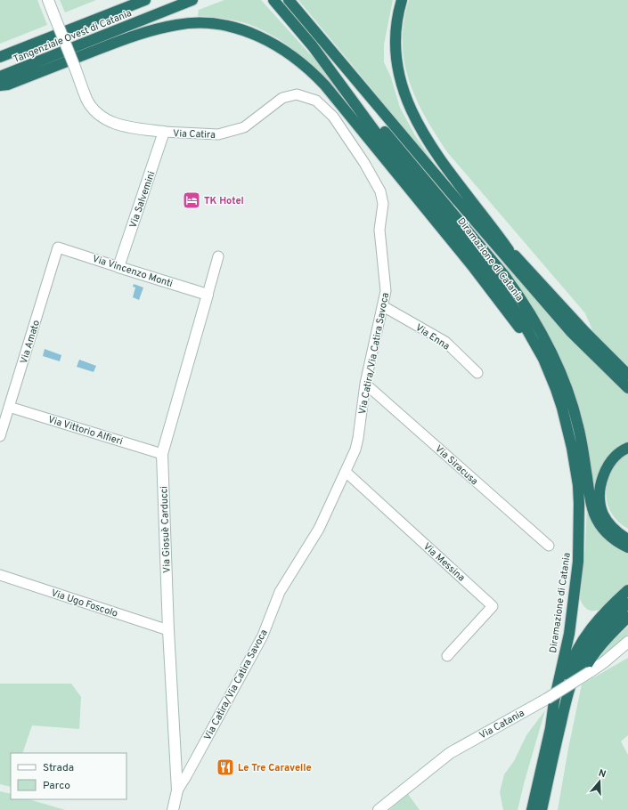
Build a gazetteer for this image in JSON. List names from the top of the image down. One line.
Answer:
{"streets":{"highway":["Tangenziale Ovest di Catania","Diramazione di Catania"],"street":["Via Catira","Via Salvemini","Via Vincenzo Monti","Via Enna","Via Amato","Via Catira/Via Catira Savoca","Via Vittorio Alfieri","Via Siracusa","Via Giosuè Carducci","Via Messina","Via Ugo Foscolo","Via Catania"]},"crossings":[["Via Catira","Via Salvemini"],["Via Catira","Via Catira/Via Catira Savoca"],["Via Salvemini","Via Vincenzo Monti"],["Via Vincenzo Monti","Via Amato"],["Via Vincenzo Monti","Via Giosuè Carducci"],["Via Enna","Via Catira/Via Catira Savoca"],["Via Amato","Via Vittorio Alfieri"],["Via Catira/Via Catira Savoca","Via Siracusa"],["Via Catira/Via Catira Savoca","Via Giosuè Carducci"],["Via Catira/Via Catira Savoca","Via Messina"],["Via Vittorio Alfieri","Via Giosuè Carducci"],["Via Giosuè Carducci","Via Ugo Foscolo"]],"places":{"hotel":["TK Hotel"],"restaurant":["Le Tre Caravelle"]},"legend":["Strada","Parco"],"north":"top"}
